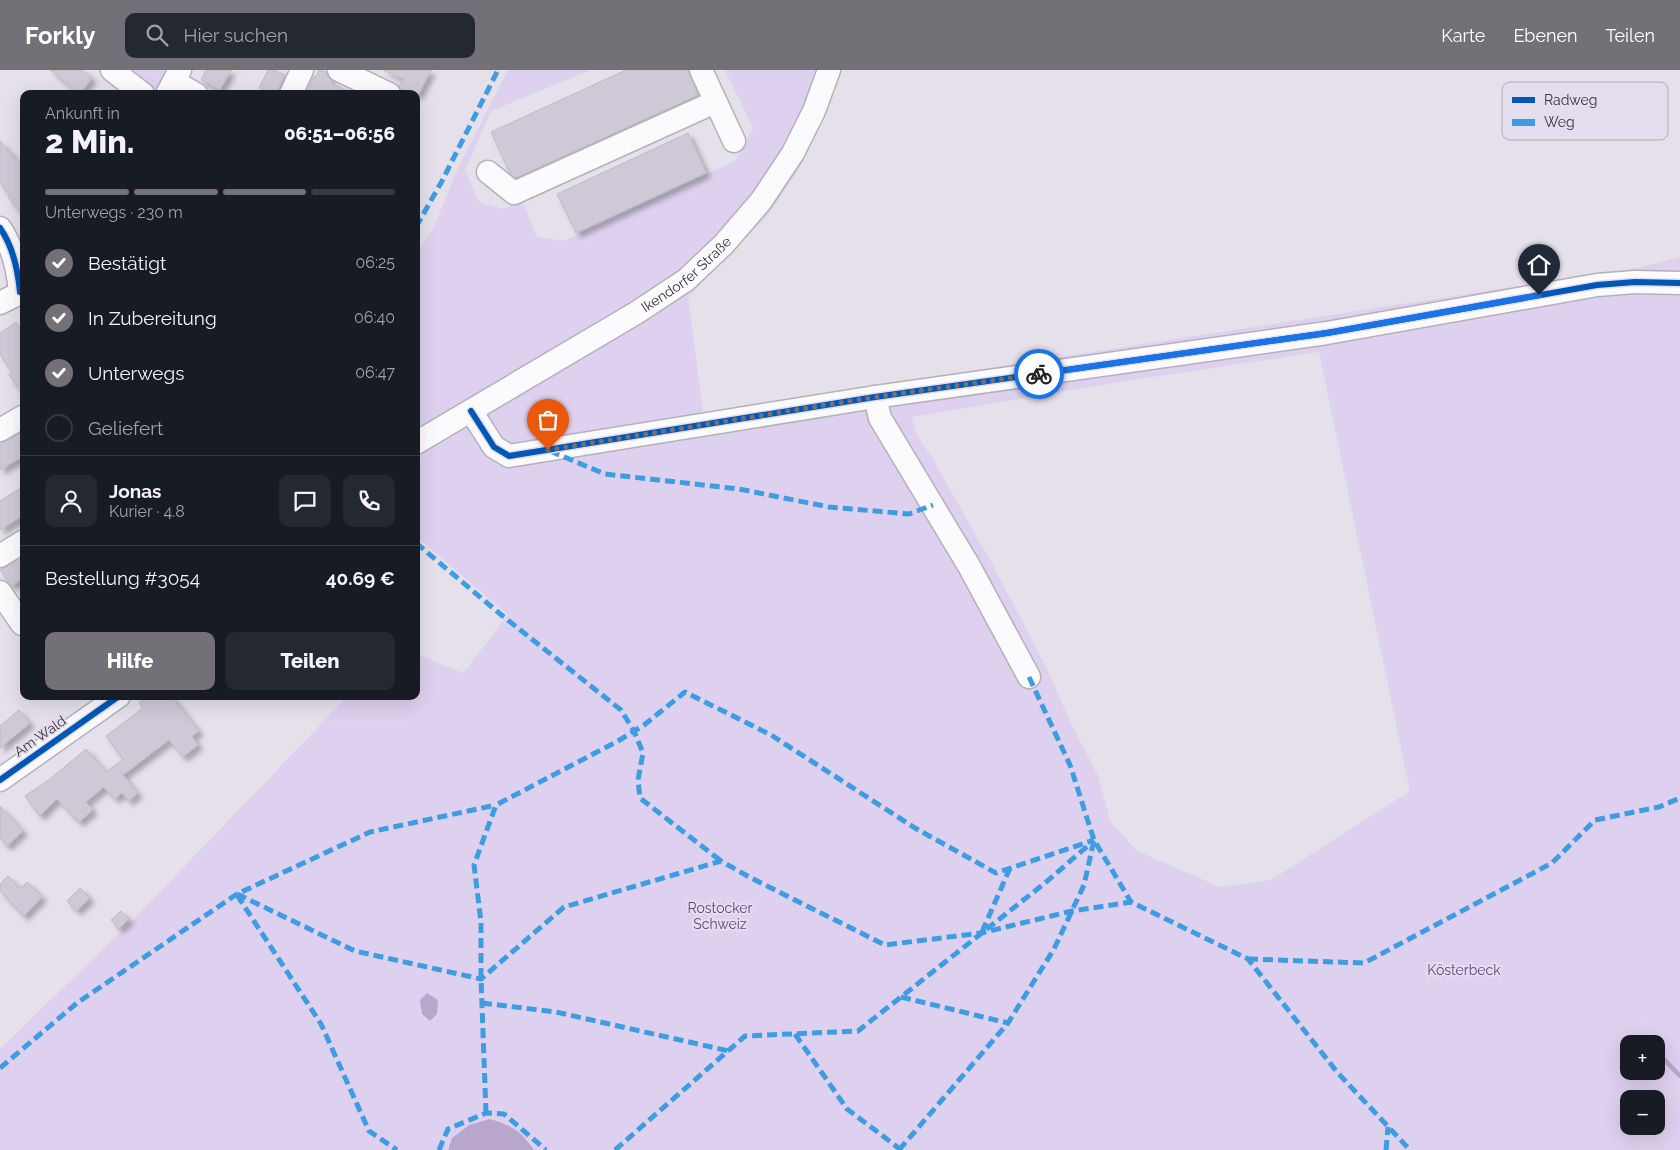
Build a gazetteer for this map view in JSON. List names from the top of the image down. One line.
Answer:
{"streets":{"street":["Ikendorfer Straße","Am Wald"]},"parks":["Rostocker Schweiz","Kösterbeck"],"legend":["Radweg","Weg"],"page":{"header":"Forkly","search":"Hier suchen","nav":["Karte","Ebenen","Teilen"],"heading":["2 Min.","Ankunft in","06:51–06:56"],"panel":["Jonas","Kurier · 4.8","Bestellung #3054","40.69 €"],"bar":"Unterwegs · 230 m","list":[["Bestätigt","06:25"],["In Zubereitung","06:40"],["Unterwegs","06:47"],"Geliefert"],"buttons":["Hilfe","Teilen"],"map_buttons":["+","−"]}}
